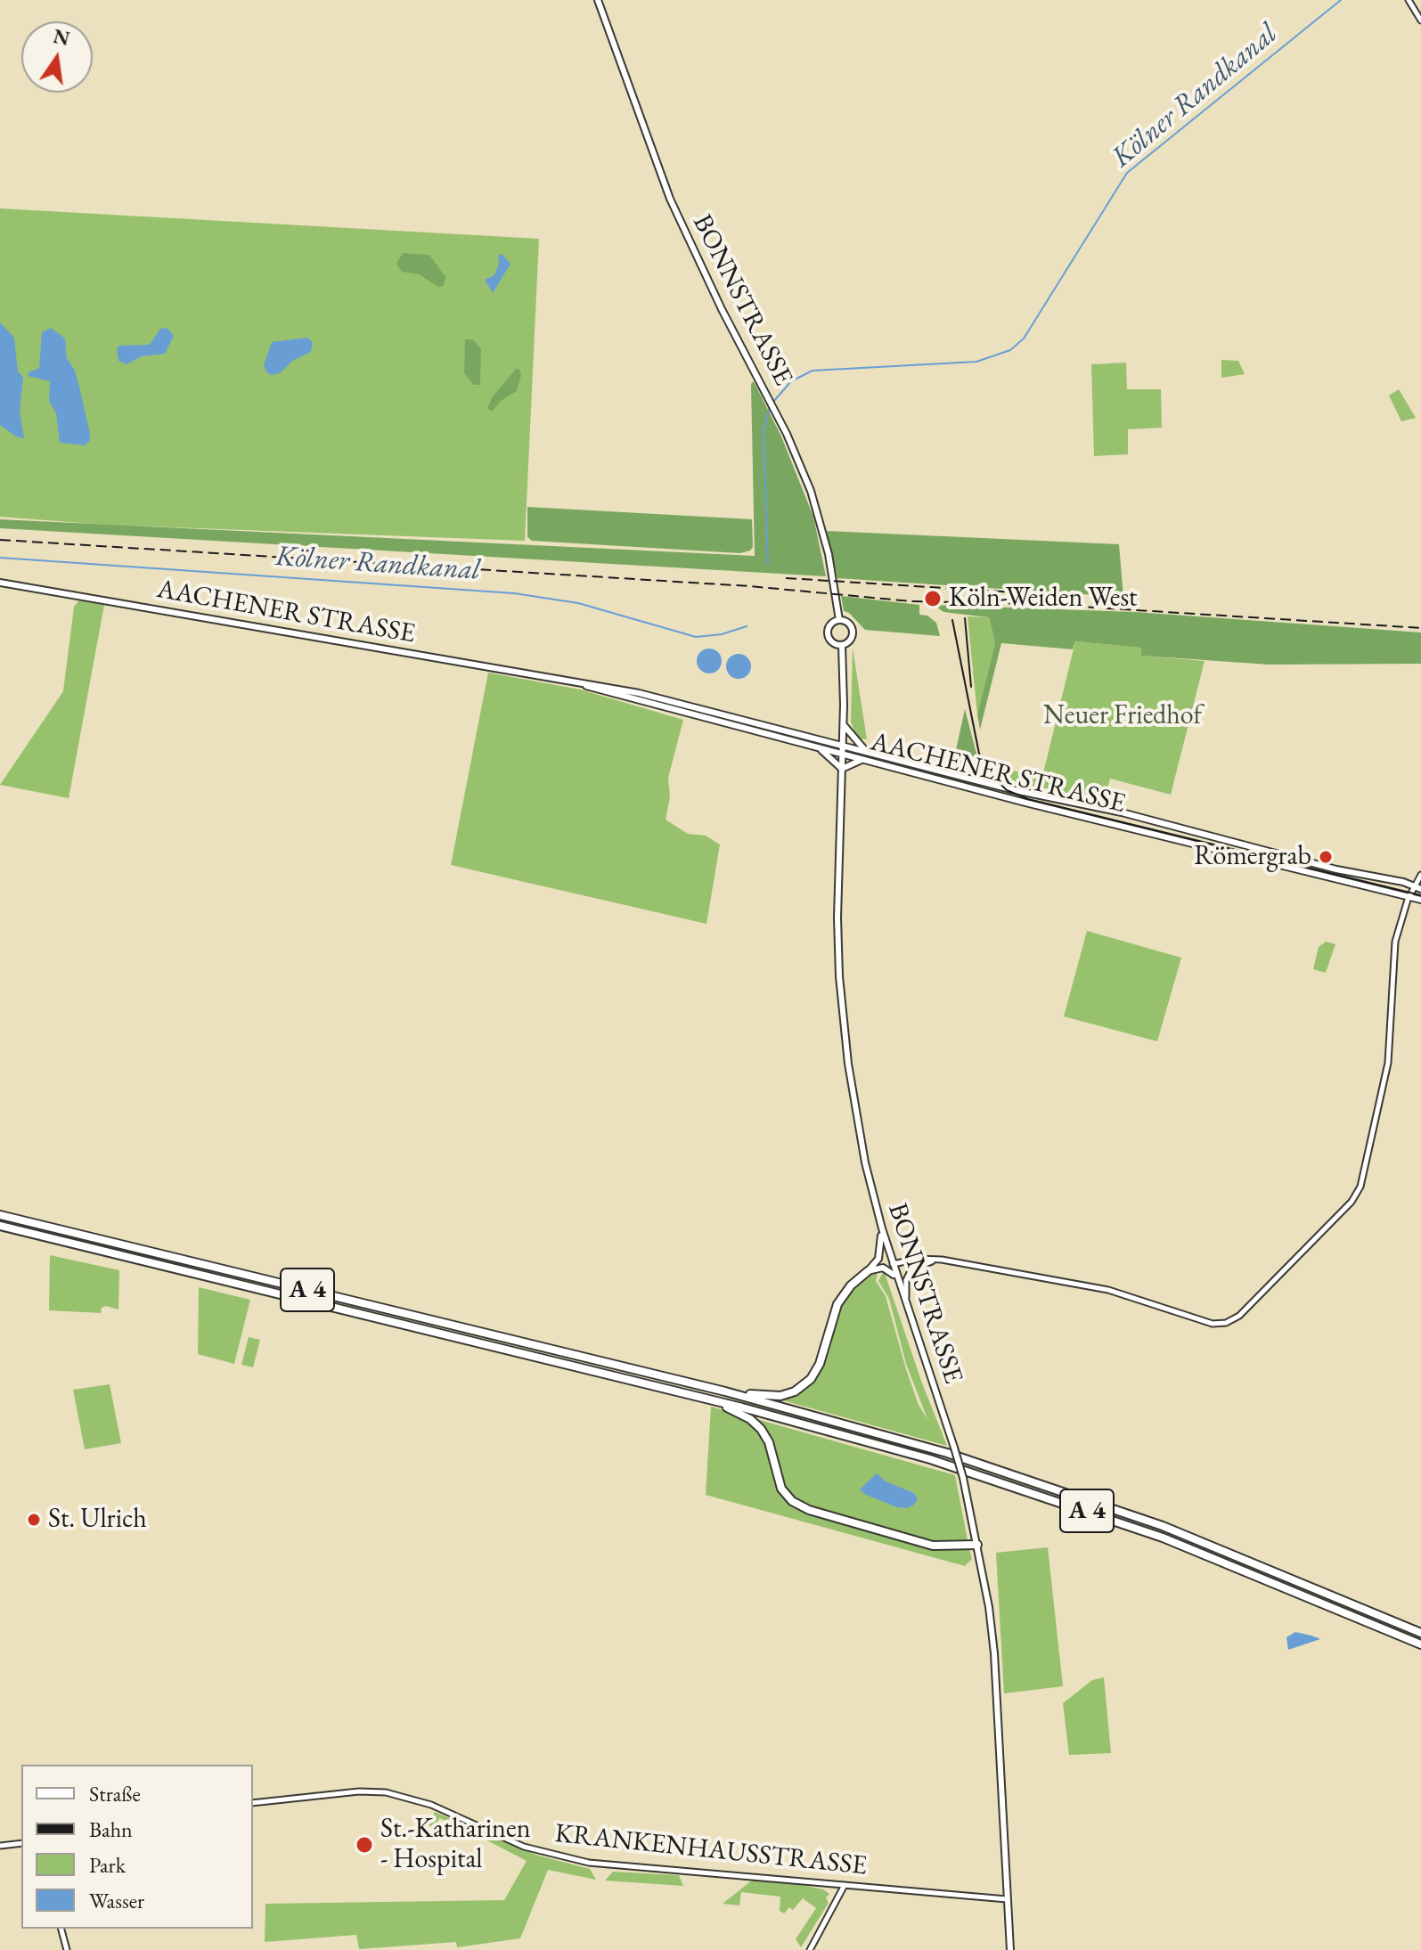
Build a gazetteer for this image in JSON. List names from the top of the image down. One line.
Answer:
{"streets":{"highway":["A 4"],"main road":["BONNSTRASSE","AACHENER STRASSE"],"street":["KRANKENHAUSSTRASSE"]},"crossings":[["BONNSTRASSE","AACHENER STRASSE"],["BONNSTRASSE","KRANKENHAUSSTRASSE"]],"water":["Kölner Randkanal"],"parks":["Neuer Friedhof"],"places":["Köln-Weiden West","Römergrab","St. Ulrich","St.-Katharinen - Hospital"],"legend":["Straße","Bahn","Park","Wasser"],"north":"top"}
